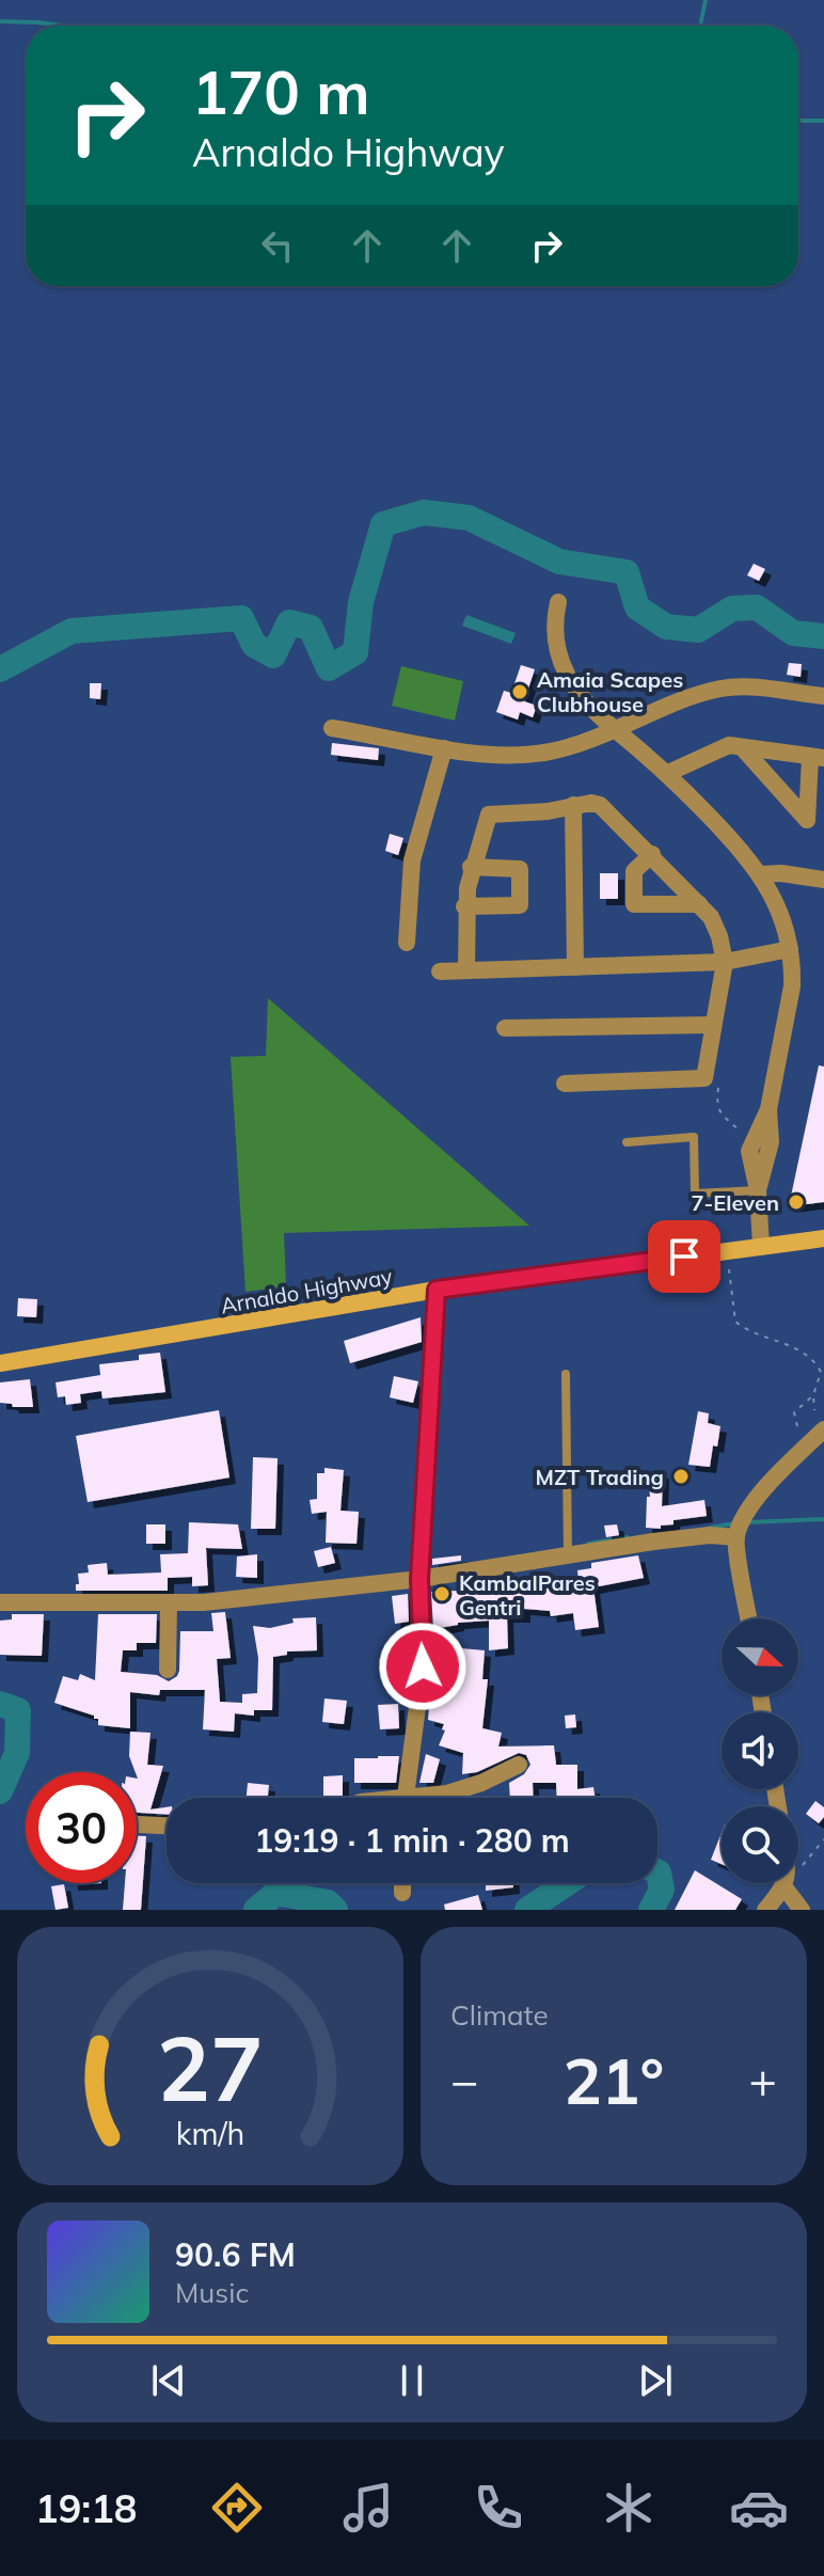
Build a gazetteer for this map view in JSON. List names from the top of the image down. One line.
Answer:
{"streets":{"main road":["Arnaldo Highway"]},"places":["Amaia Scapes Clubhouse","7-Eleven","MZT Trading","KambalPares Gentri"],"north":"right","page":{"turn":["170 m","Arnaldo Highway"],"limit":"30","trip":"19:19 · 1 min · 280 m","tile":"Climate","heat":["−","21°","+"],"song":["90.6 FM","Music"],"tabs":"19:18","gauge":["27","km/h"]}}
